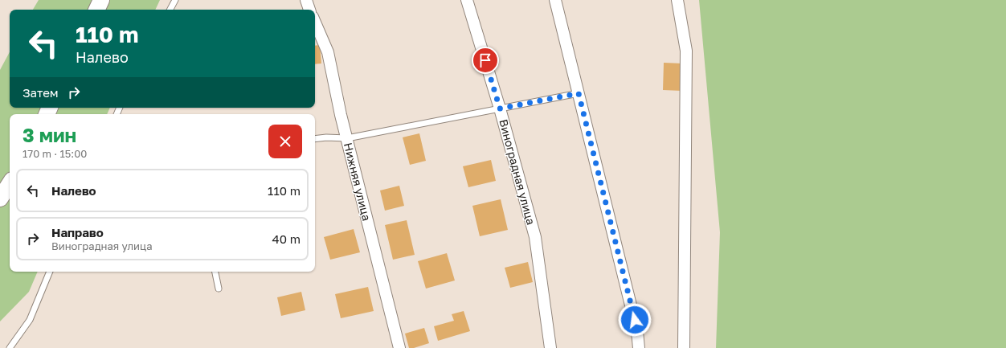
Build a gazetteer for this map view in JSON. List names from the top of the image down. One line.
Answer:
{"streets":{"street":["Виноградная улица","Нижняя улица"]},"page":{"turn":["110 m","Налево"],"then":"Затем","heading":["3 мин","170 m · 15:00"],"list":[{"name":"Налево","value":"110 m"},{"name":"Направо","note":"Виноградная улица","value":"40 m"}]}}
